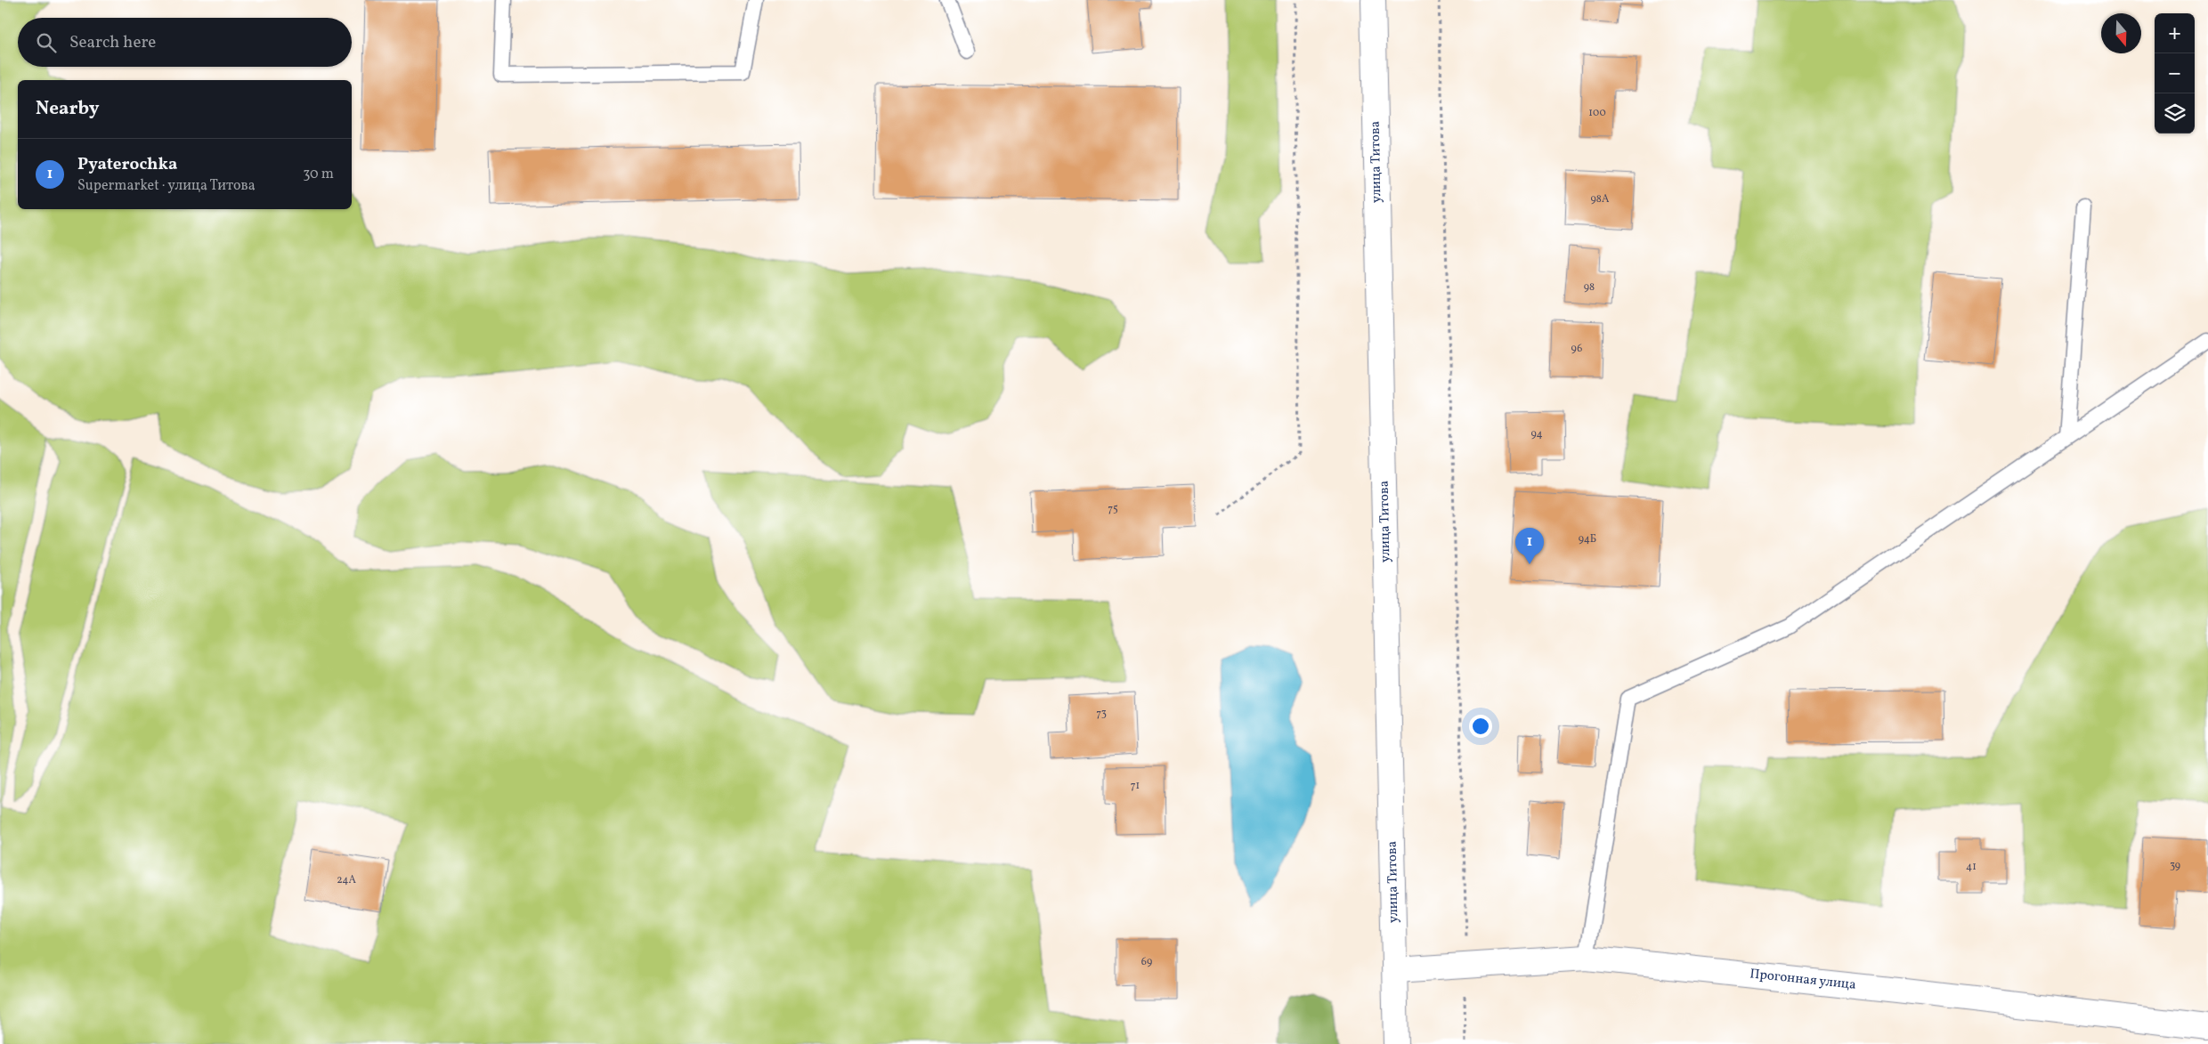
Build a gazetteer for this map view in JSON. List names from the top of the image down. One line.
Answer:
{"streets":{"main road":["улица Титова","Прогонная улица"]},"crossings":[["улица Титова","Прогонная улица"]],"house_numbers":["100","98А","98","96","94","75","94Б","73","71","39","41","24А","69"],"north":"bottom","page":{"map_buttons":["+","−"],"search":"Search here","heading":"Nearby","list":[{"mark":"1","name":"Pyaterochka","note":"Supermarket · улица Титова","value":"30 m"}],"pins":"1"}}
